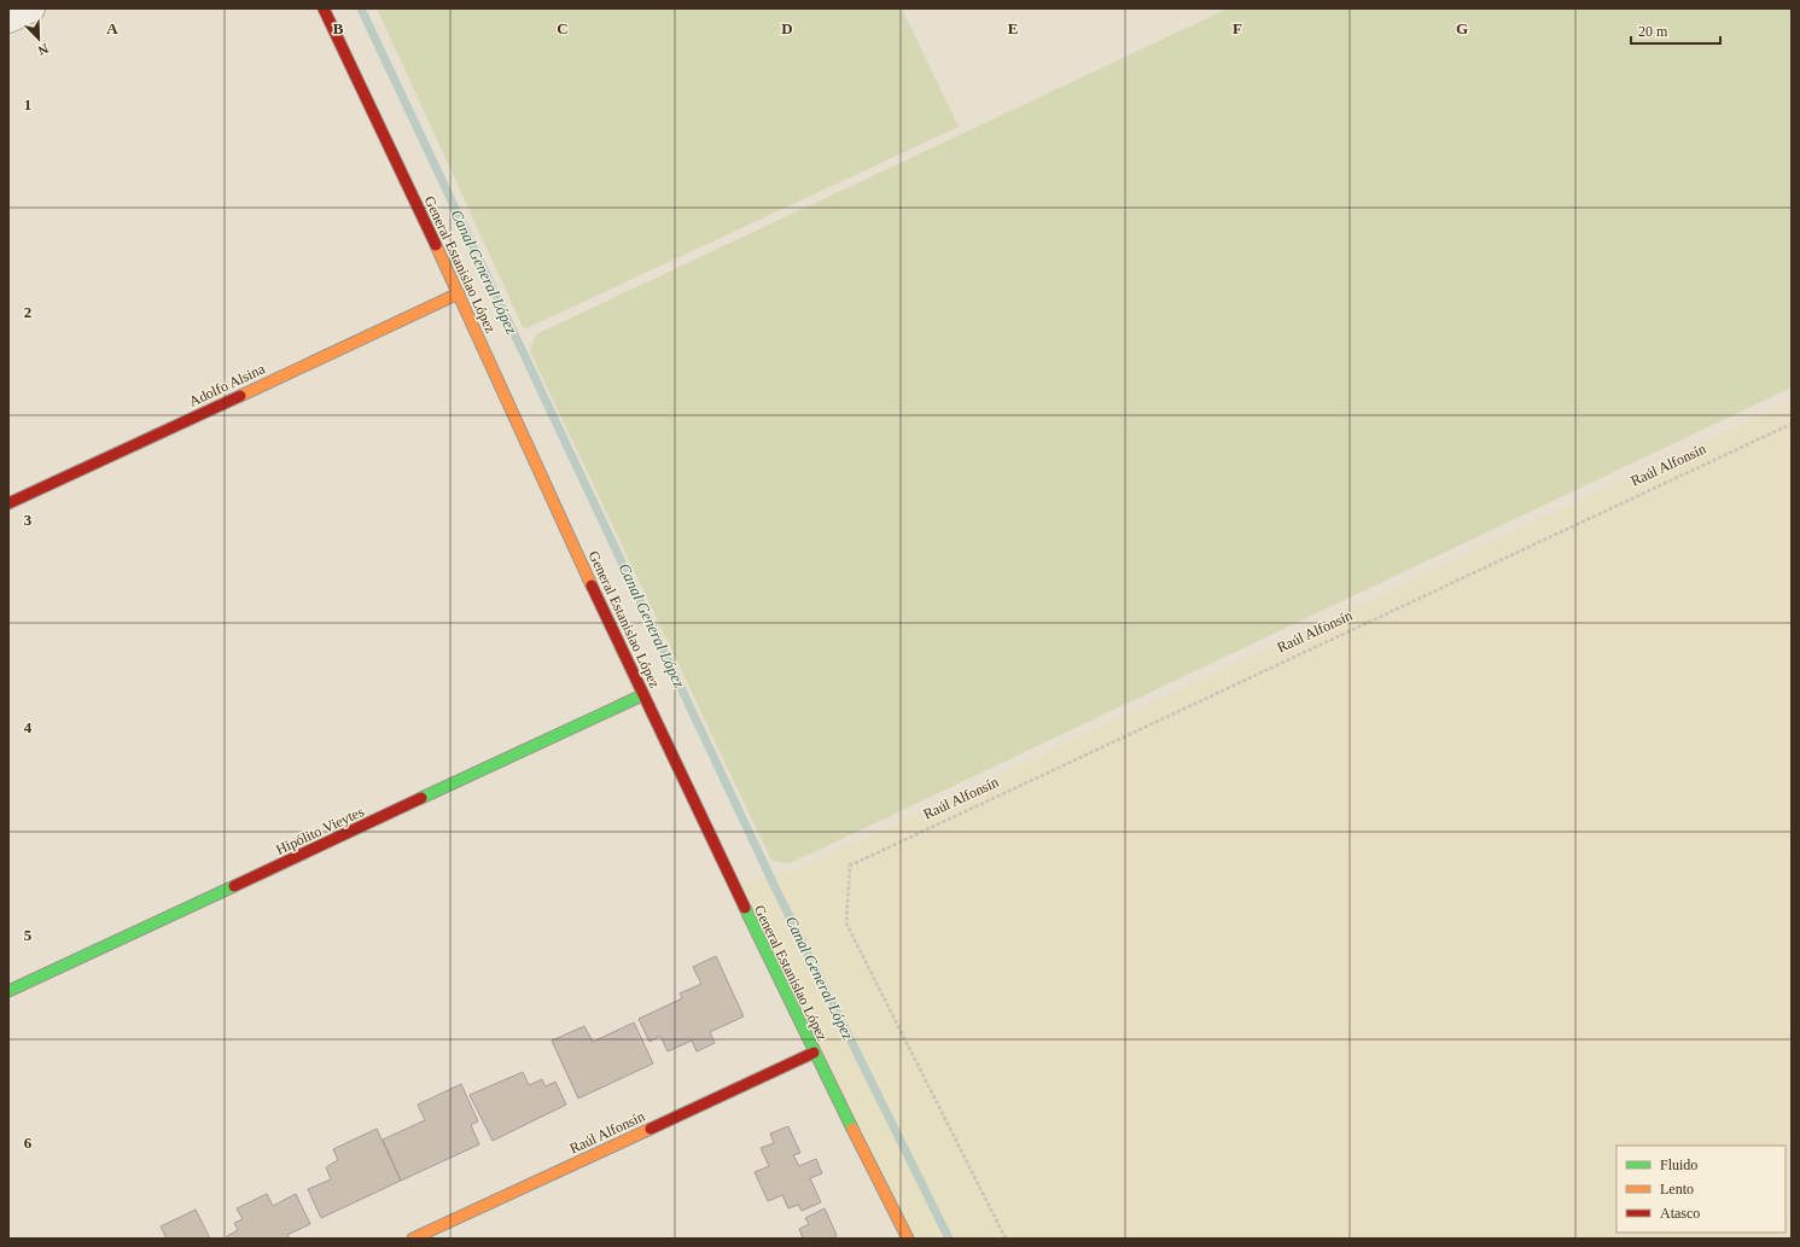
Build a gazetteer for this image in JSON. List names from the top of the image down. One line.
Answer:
{"streets":{"street":["General Estanislao López","Adolfo Alsina","Raúl Alfonsín","Hipólito Vieytes"]},"crossings":[["General Estanislao López","Adolfo Alsina"],["General Estanislao López","Raúl Alfonsín"],["General Estanislao López","Hipólito Vieytes"]],"water":["Canal General López"],"legend":["Fluido","Lento","Atasco"],"scale_bar":"20 m","north":"bottom right","grid":{"columns":["A","B","C","D","E","F","G"],"rows":["1","2","3","4","5","6"]}}
